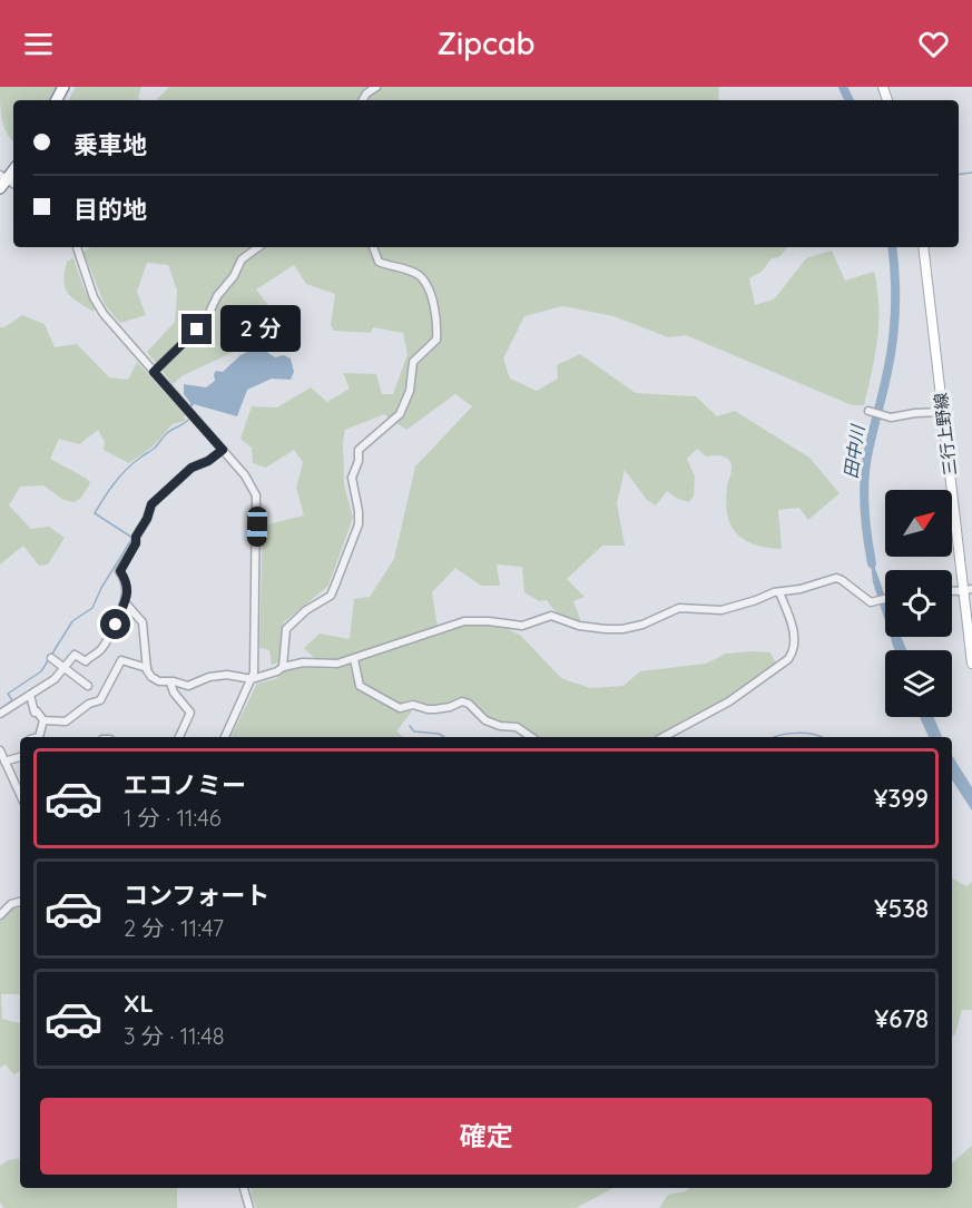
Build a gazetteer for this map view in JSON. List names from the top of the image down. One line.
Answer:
{"streets":{"main road":["三行上野線"]},"water":["田中川"],"north":"top right","page":{"header":"Zipcab","banner":["乗車地","目的地"],"bubble":"2 分","list":[{"name":"エコノミー","note":"1 分 · 11:46","value":"¥399"},{"name":"コンフォート","note":"2 分 · 11:47","value":"¥538"},{"name":"XL","note":"3 分 · 11:48","value":"¥678"}],"buttons":"確定"}}
